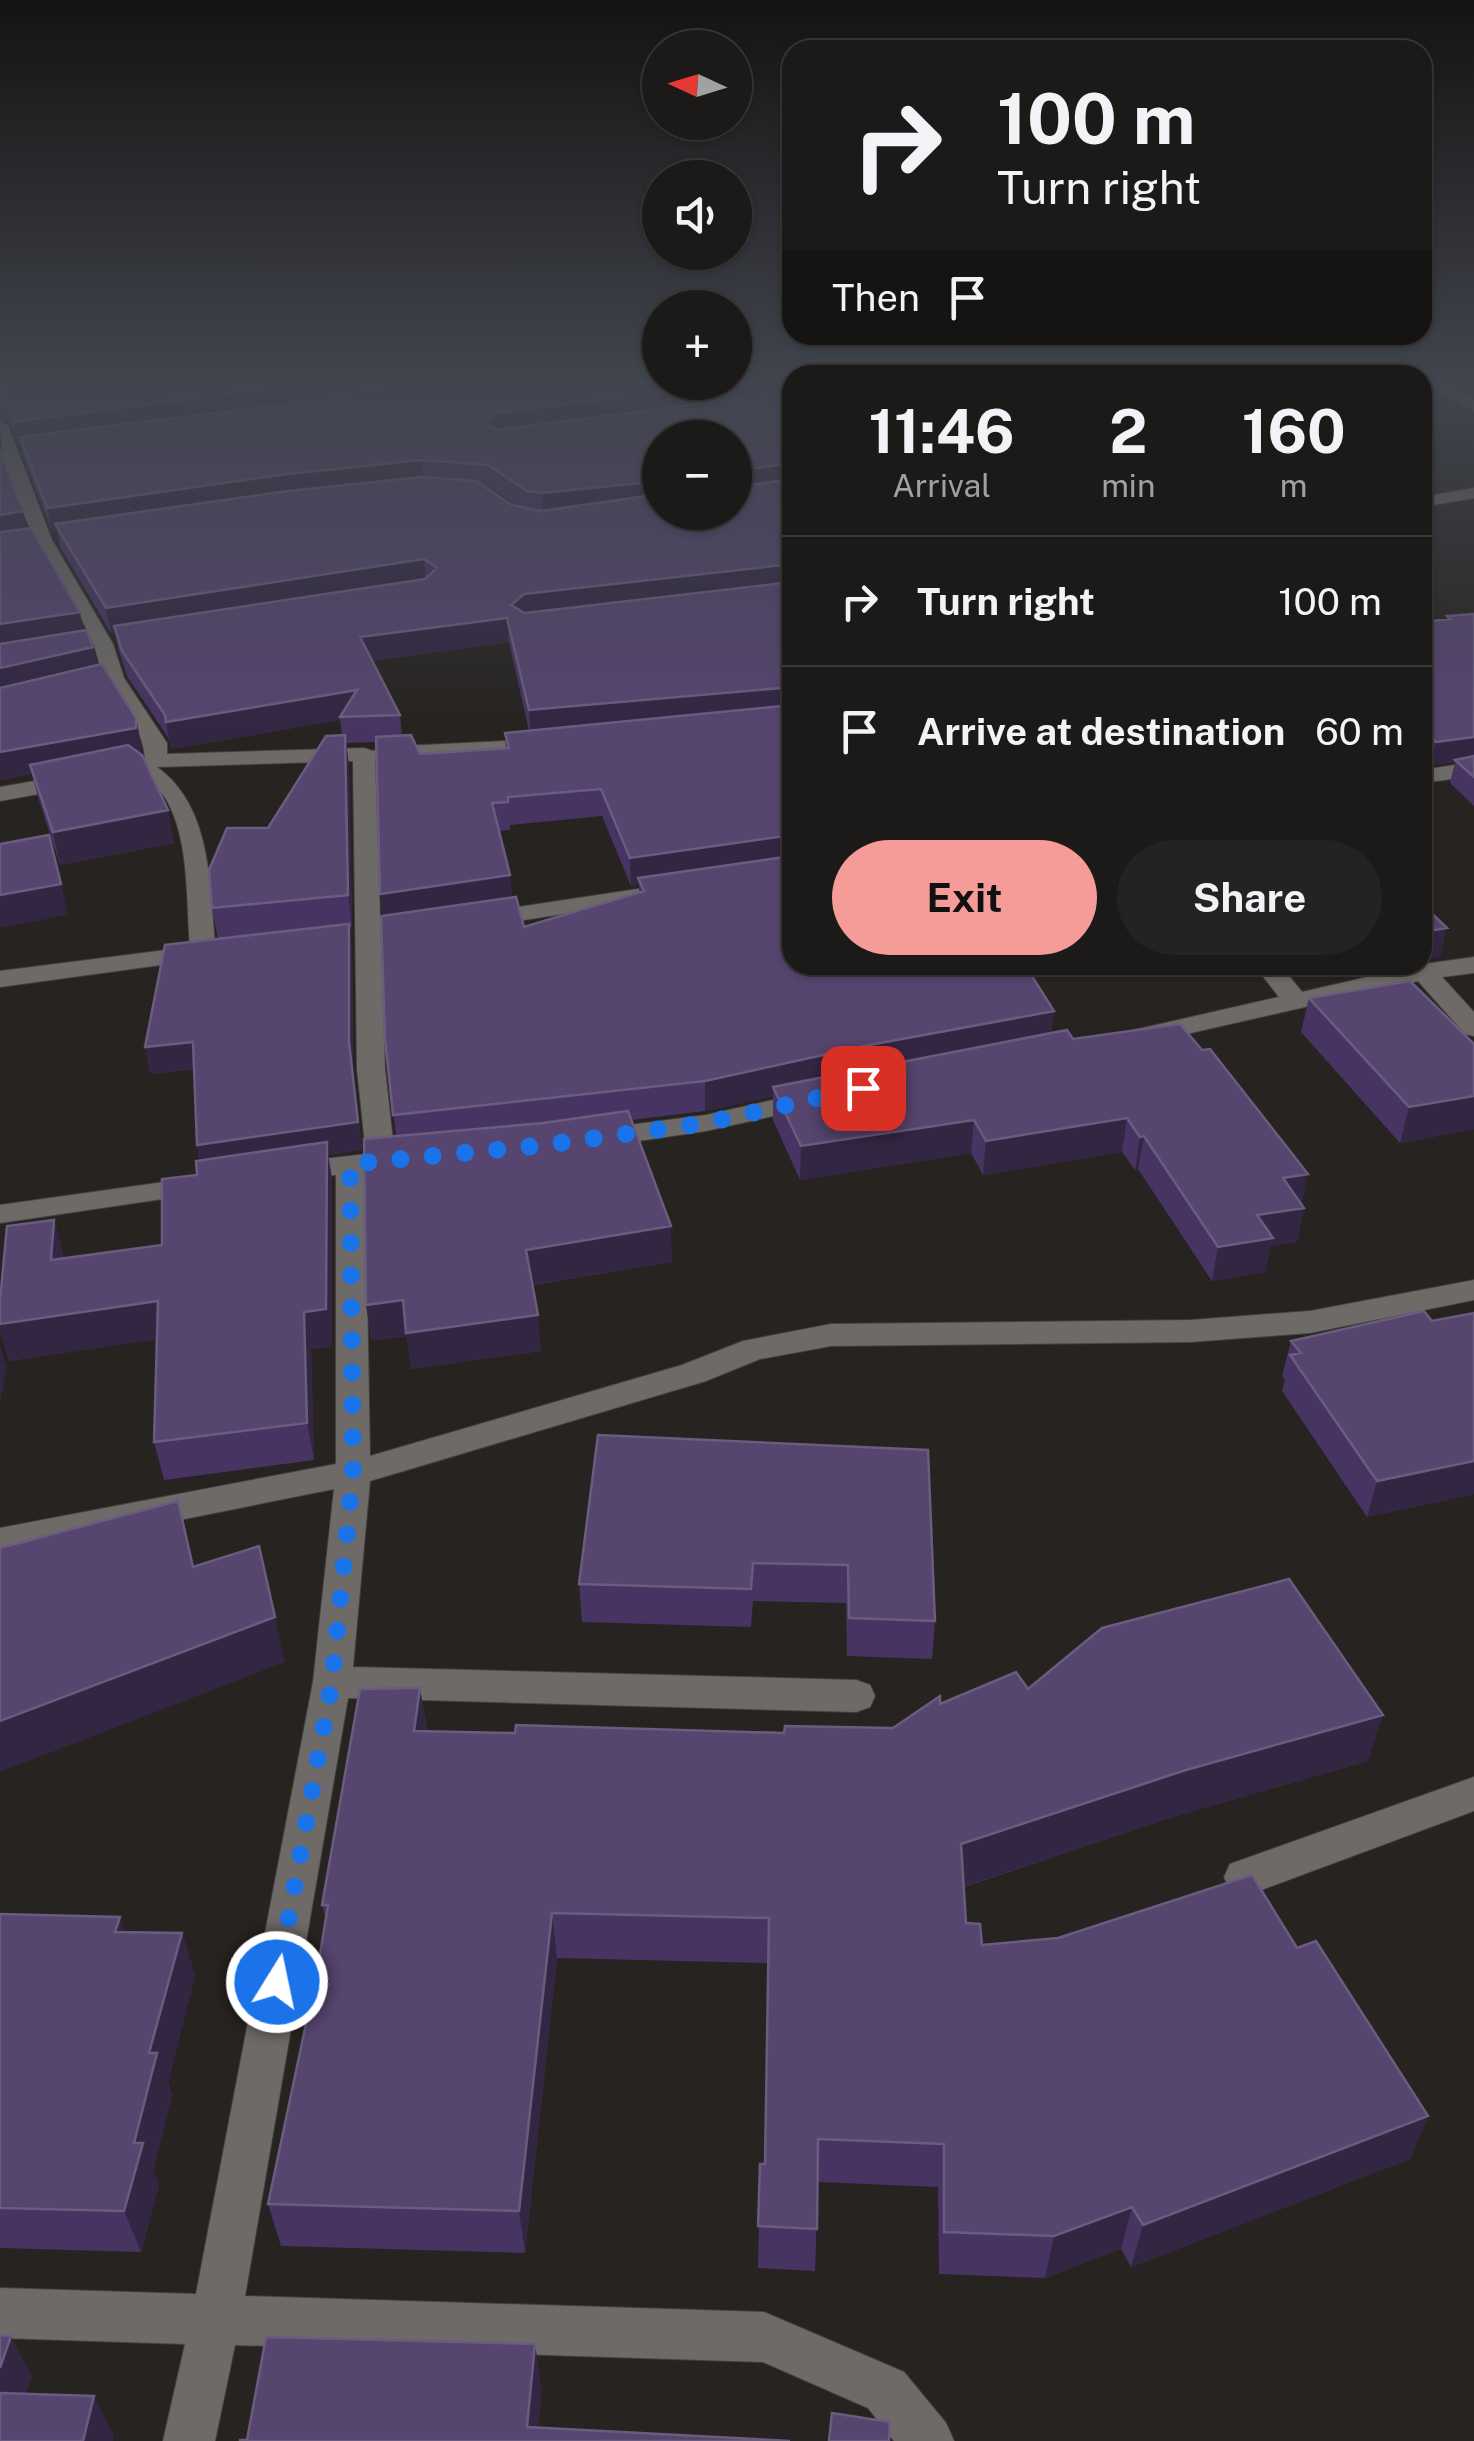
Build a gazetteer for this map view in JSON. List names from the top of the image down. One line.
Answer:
{"north":"left","page":{"map_buttons":["+","−"],"turn":["100 m","Turn right"],"then":"Then","eta":["11:46","Arrival","2","min","160","m"],"list":[{"name":"Turn right","value":"100 m"},{"name":"Arrive at destination","value":"60 m"}],"buttons":["Exit","Share"]}}
